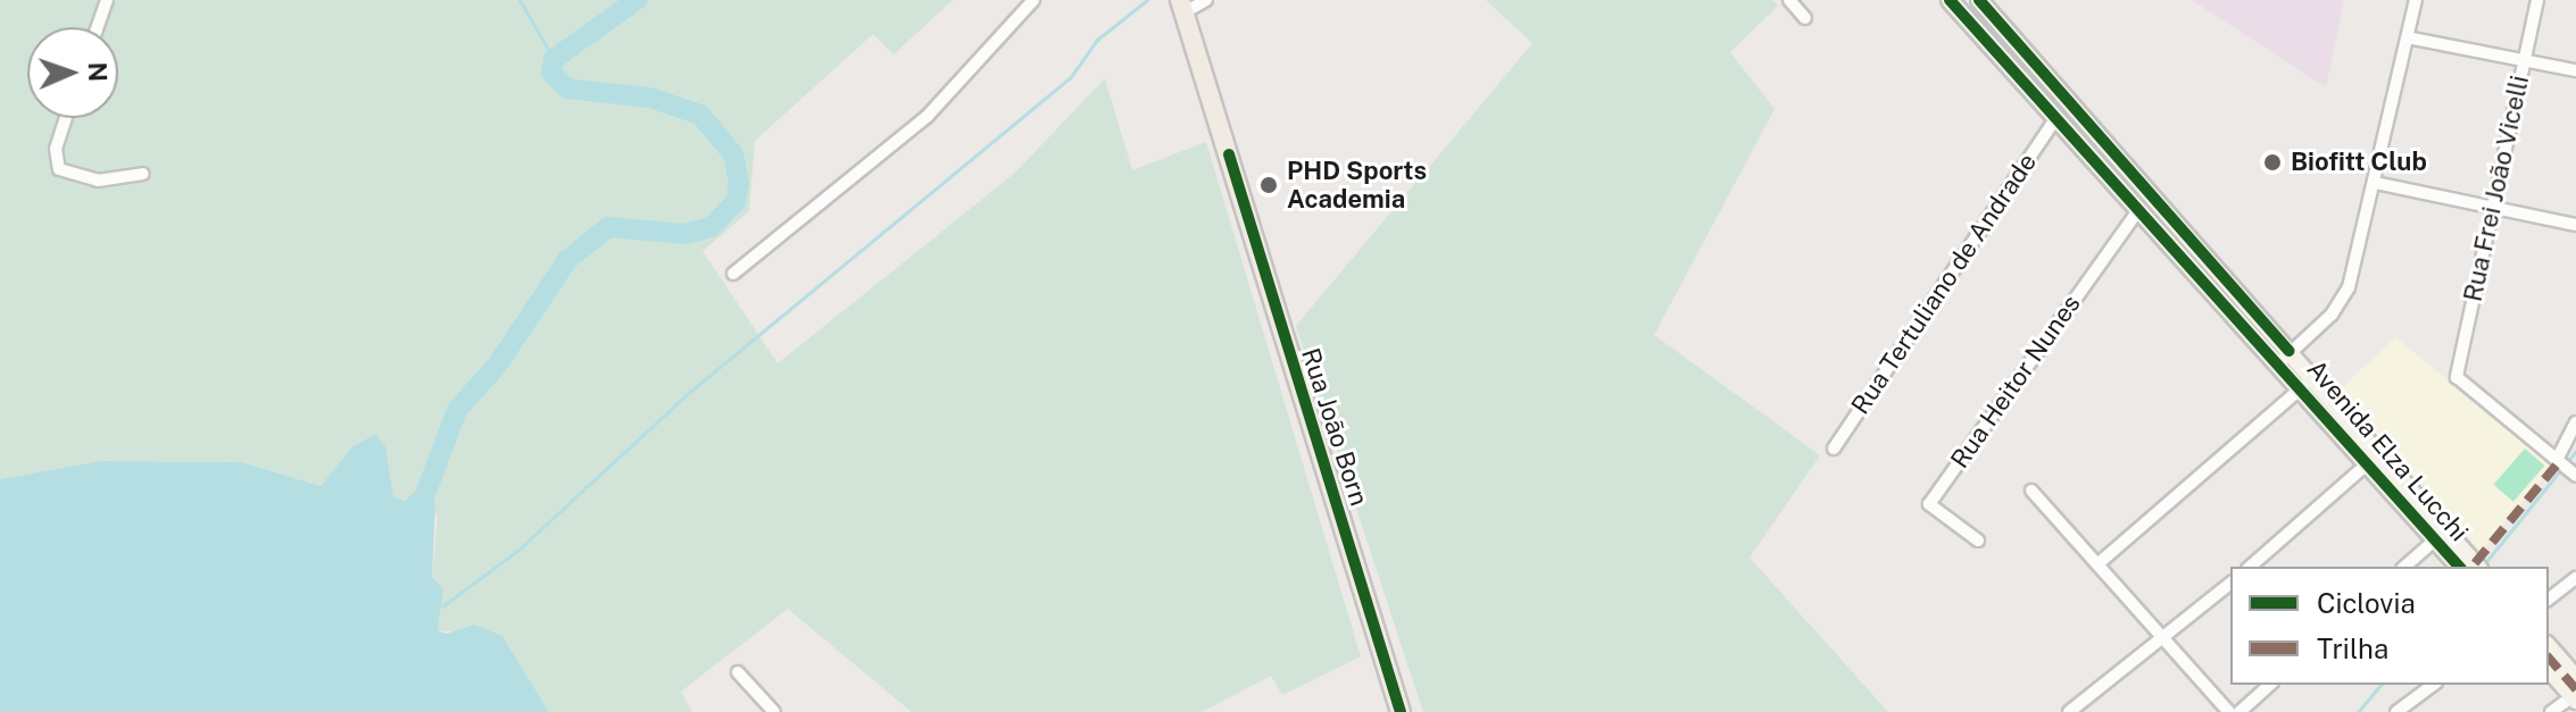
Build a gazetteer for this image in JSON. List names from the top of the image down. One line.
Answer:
{"streets":{"main road":["Rua João Born","Avenida Elza Lucchi"],"street":["Rua Frei João Vicelli","Rua Tertuliano de Andrade","Rua Heitor Nunes"]},"crossings":[["Rua Tertuliano de Andrade","Avenida Elza Lucchi"],["Rua Heitor Nunes","Avenida Elza Lucchi"]],"places":["Biofitt Club","PHD Sports Academia"],"legend":["Ciclovia","Trilha"],"north":"right"}
